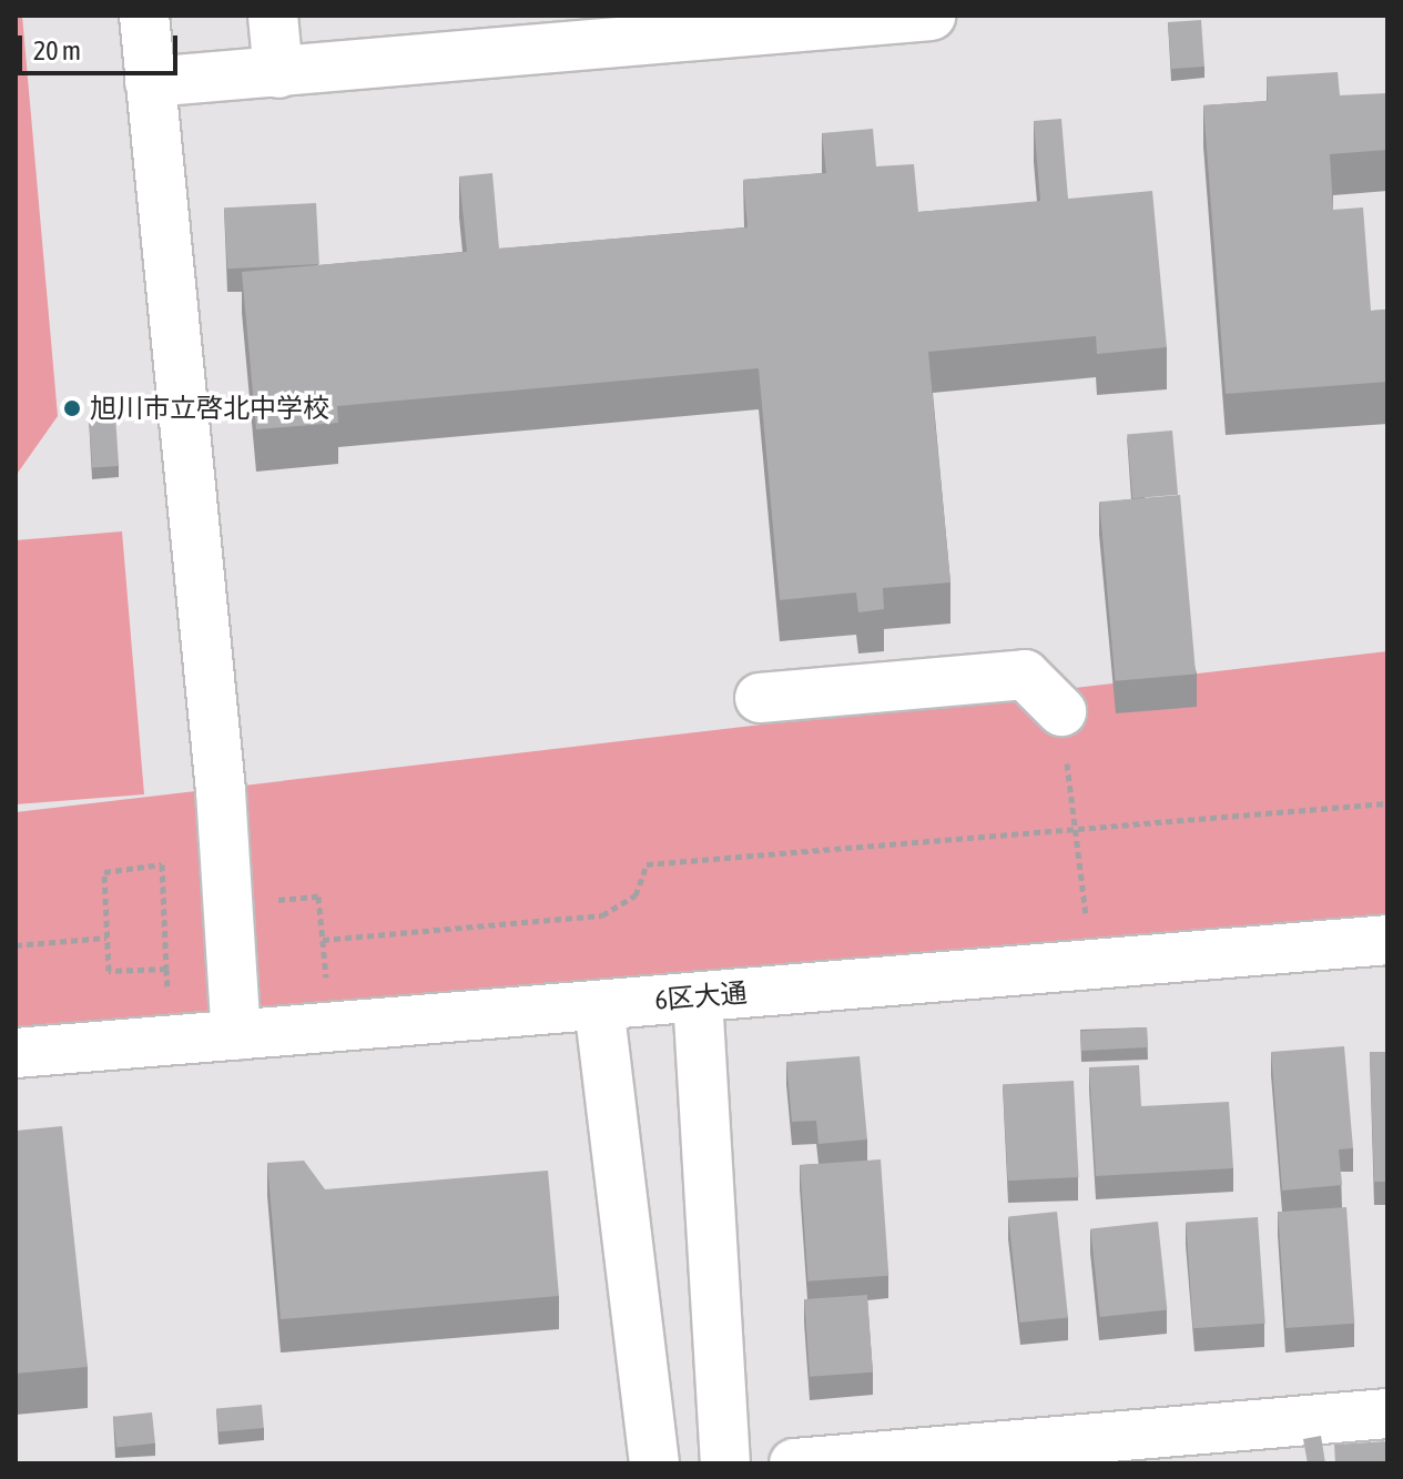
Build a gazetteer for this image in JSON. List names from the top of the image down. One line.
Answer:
{"streets":{"street":["6区大通"]},"places":["旭川市立啓北中学校"],"scale_bar":"20 m"}
